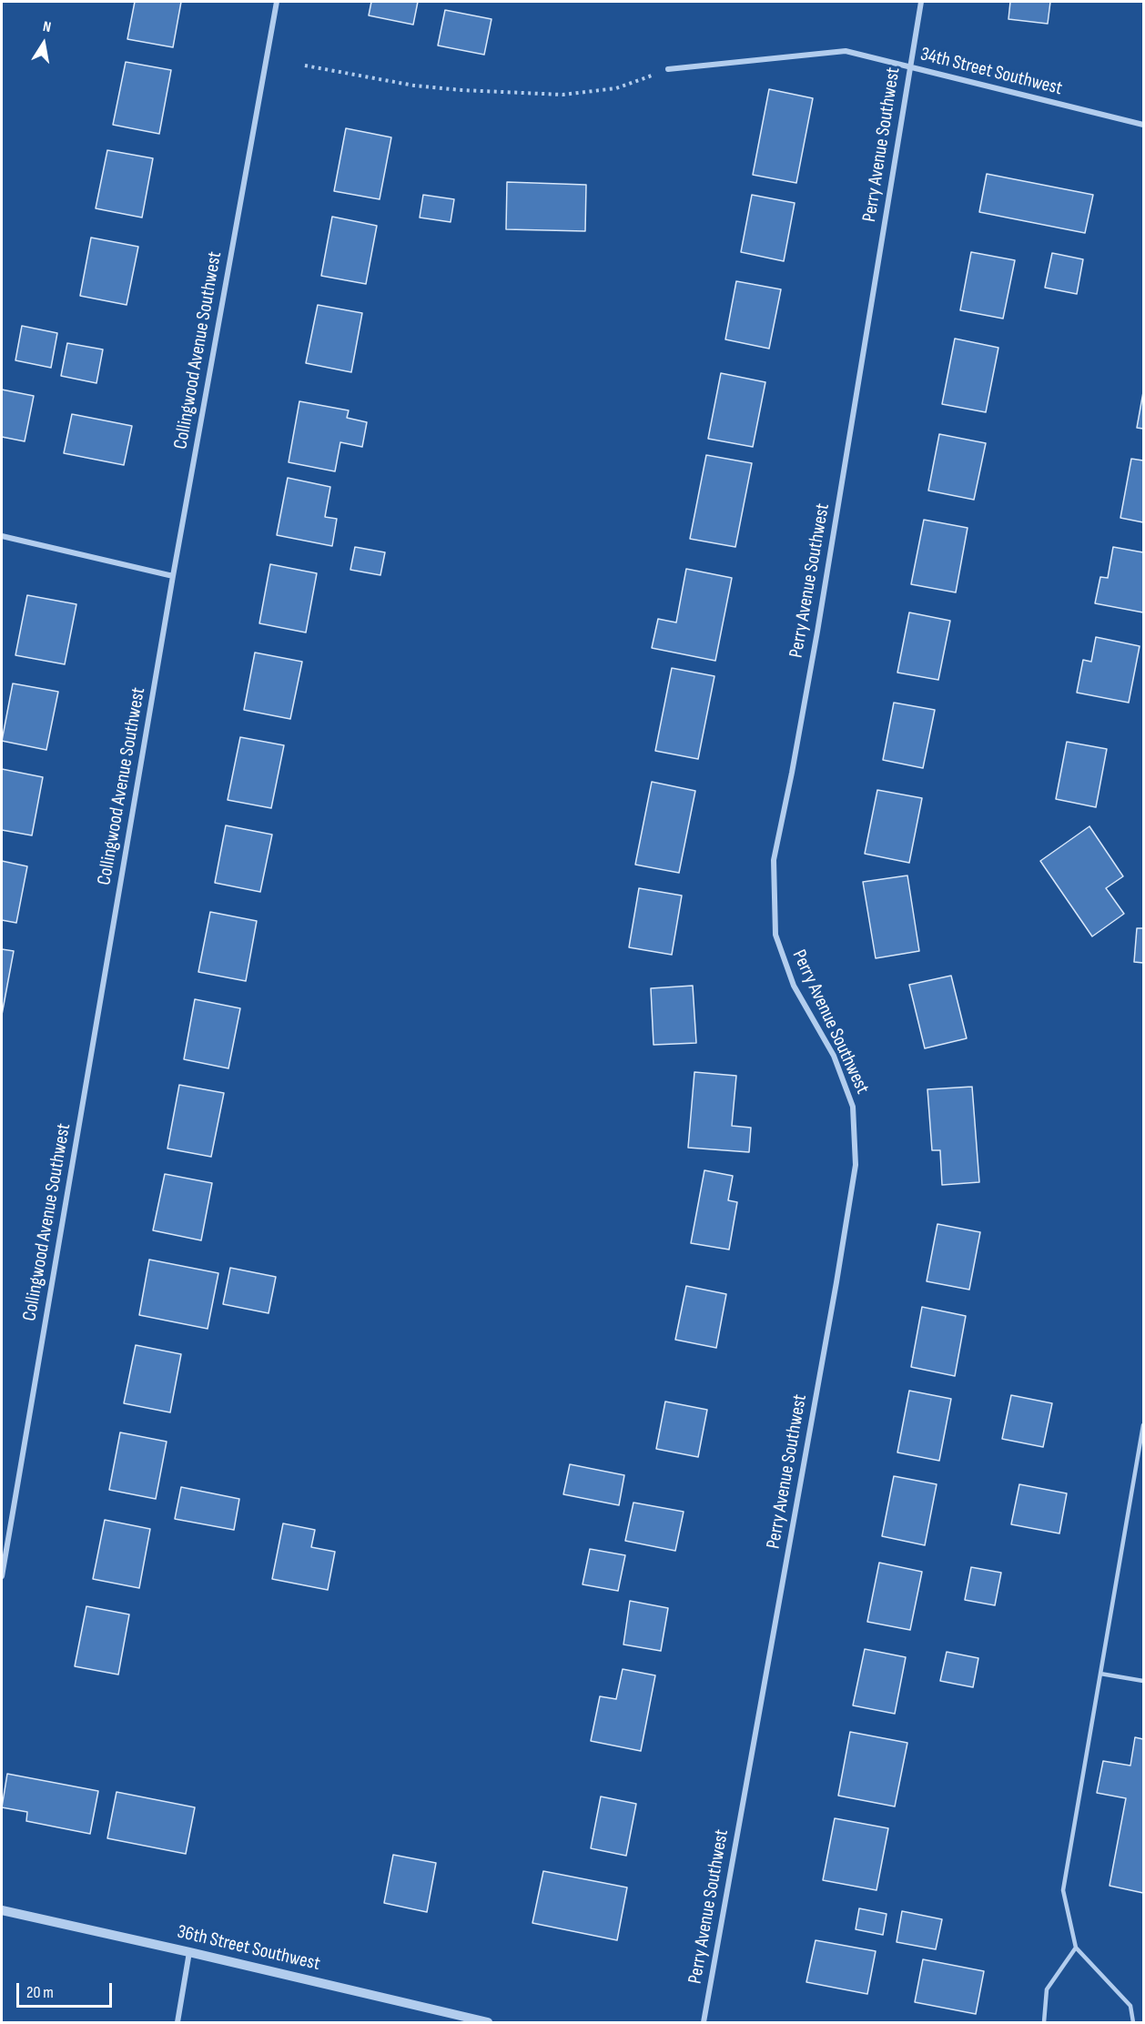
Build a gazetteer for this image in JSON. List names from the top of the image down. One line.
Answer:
{"streets":{"street":["34th Street Southwest","Perry Avenue Southwest","Collingwood Avenue Southwest","36th Street Southwest"]},"crossings":[["34th Street Southwest","Perry Avenue Southwest"]],"scale_bar":"20 m","north":"top"}
